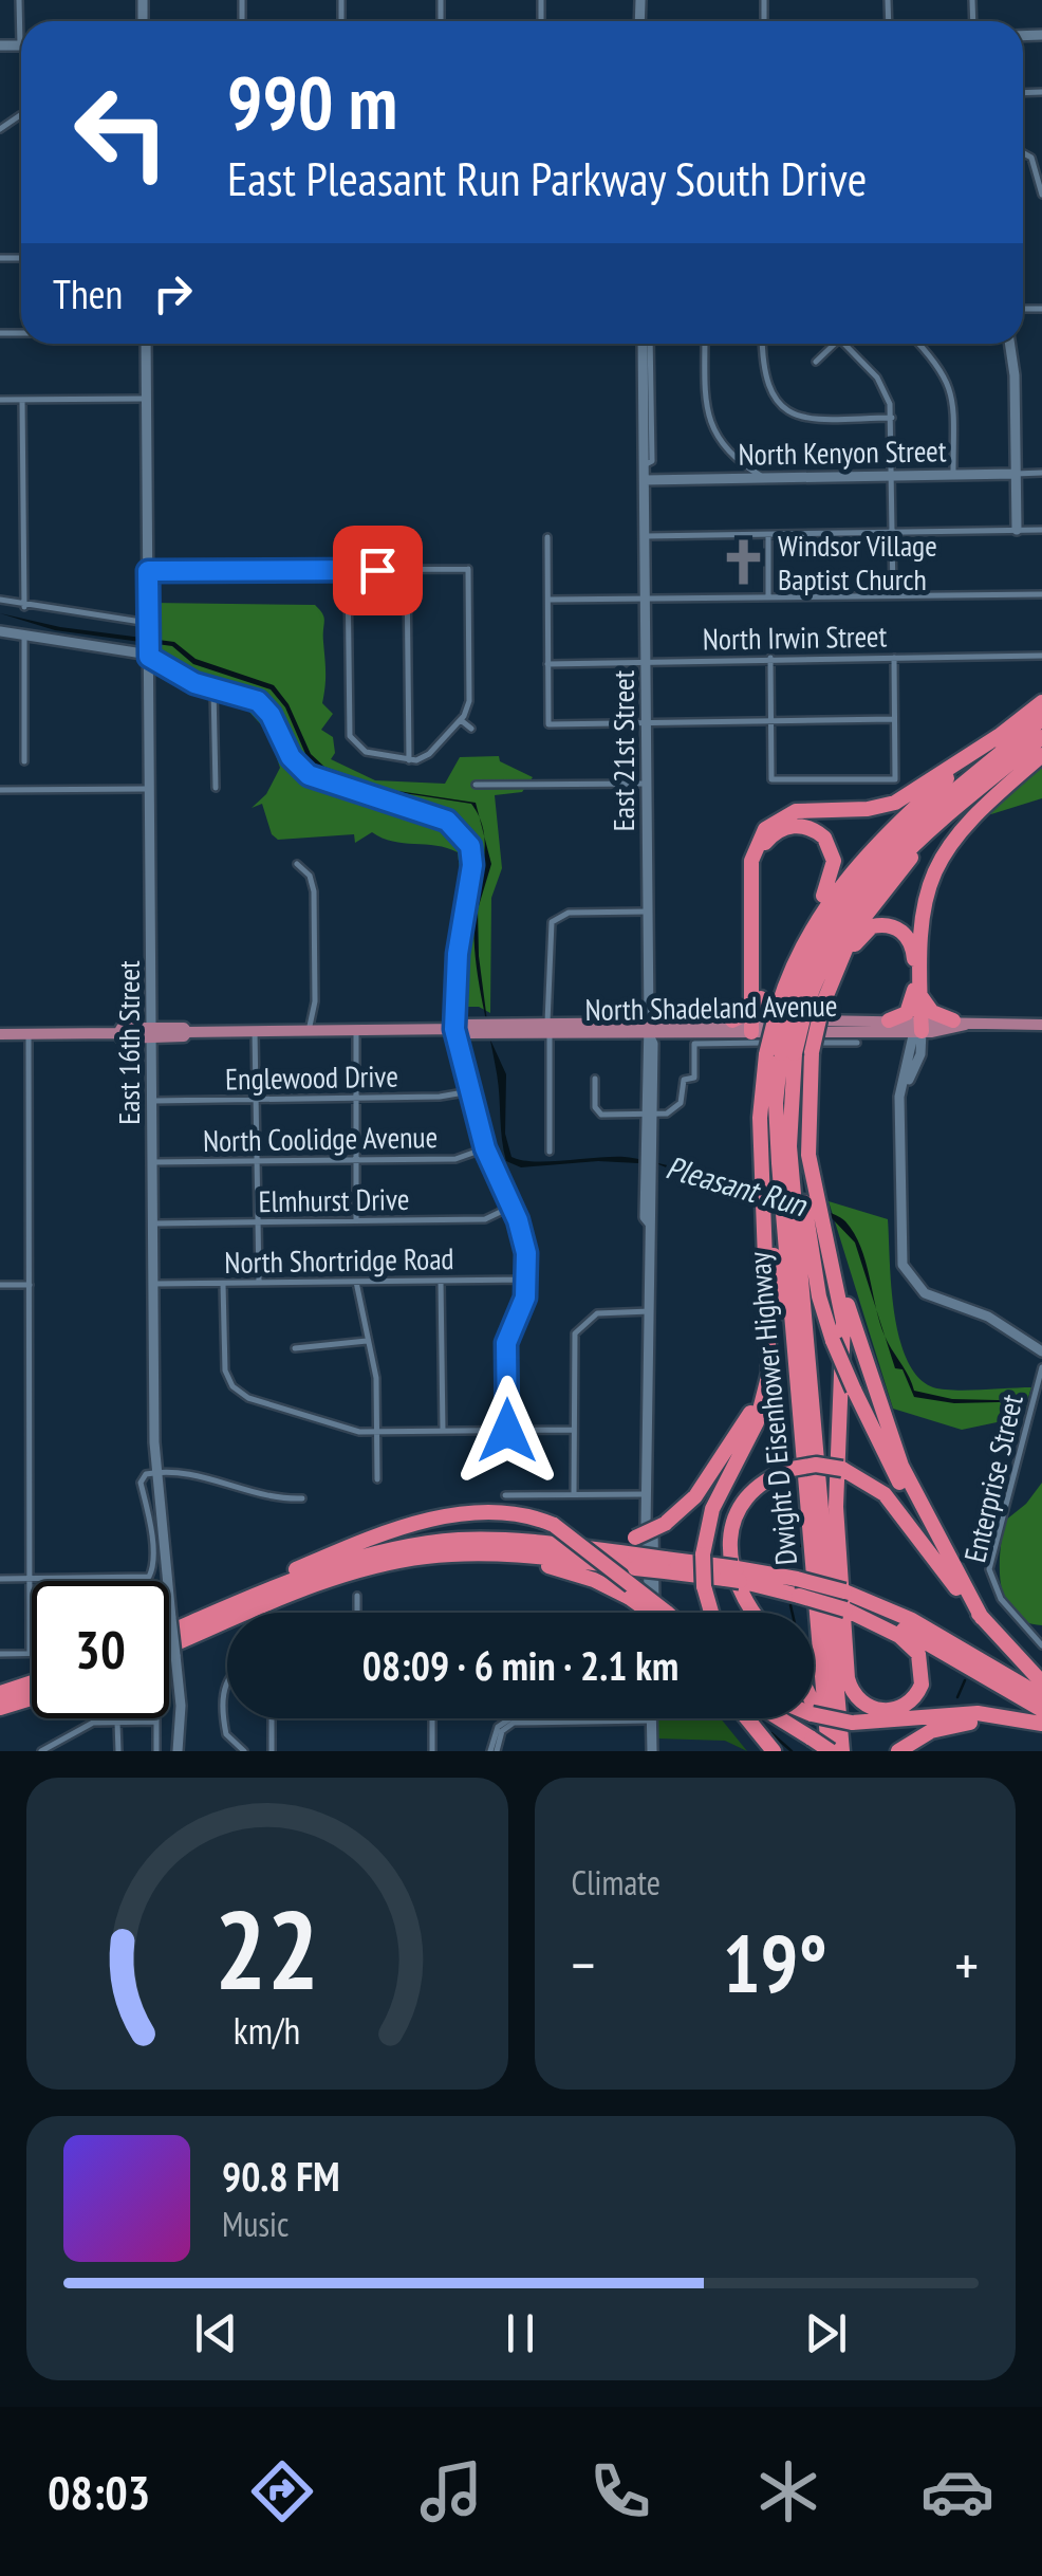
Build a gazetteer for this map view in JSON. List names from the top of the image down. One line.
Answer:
{"streets":{"highway":["Dwight D Eisenhower Highway"],"main road":["North Shadeland Avenue"],"street":["North Kenyon Street","North Irwin Street","East 21st Street","East 16th Street","Englewood Drive","North Coolidge Avenue","Elmhurst Drive","North Shortridge Road","Enterprise Street"]},"crossings":[["North Kenyon Street","East 21st Street"],["North Irwin Street","East 21st Street"],["East 21st Street","North Shadeland Avenue"],["North Shadeland Avenue","East 16th Street"],["North Shadeland Avenue","Dwight D Eisenhower Highway"],["East 16th Street","Englewood Drive"],["East 16th Street","North Coolidge Avenue"],["East 16th Street","Elmhurst Drive"],["East 16th Street","North Shortridge Road"]],"water":["Pleasant Run"],"places":{"church":["Windsor Village Baptist Church"]},"page":{"turn":["990 m","East Pleasant Run Parkway South Drive"],"then":"Then","limit":"30","trip":"08:09 · 6 min · 2.1 km","tile":"Climate","heat":["−","19°","+"],"song":["90.8 FM","Music"],"tabs":"08:03","gauge":["22","km/h"]}}
